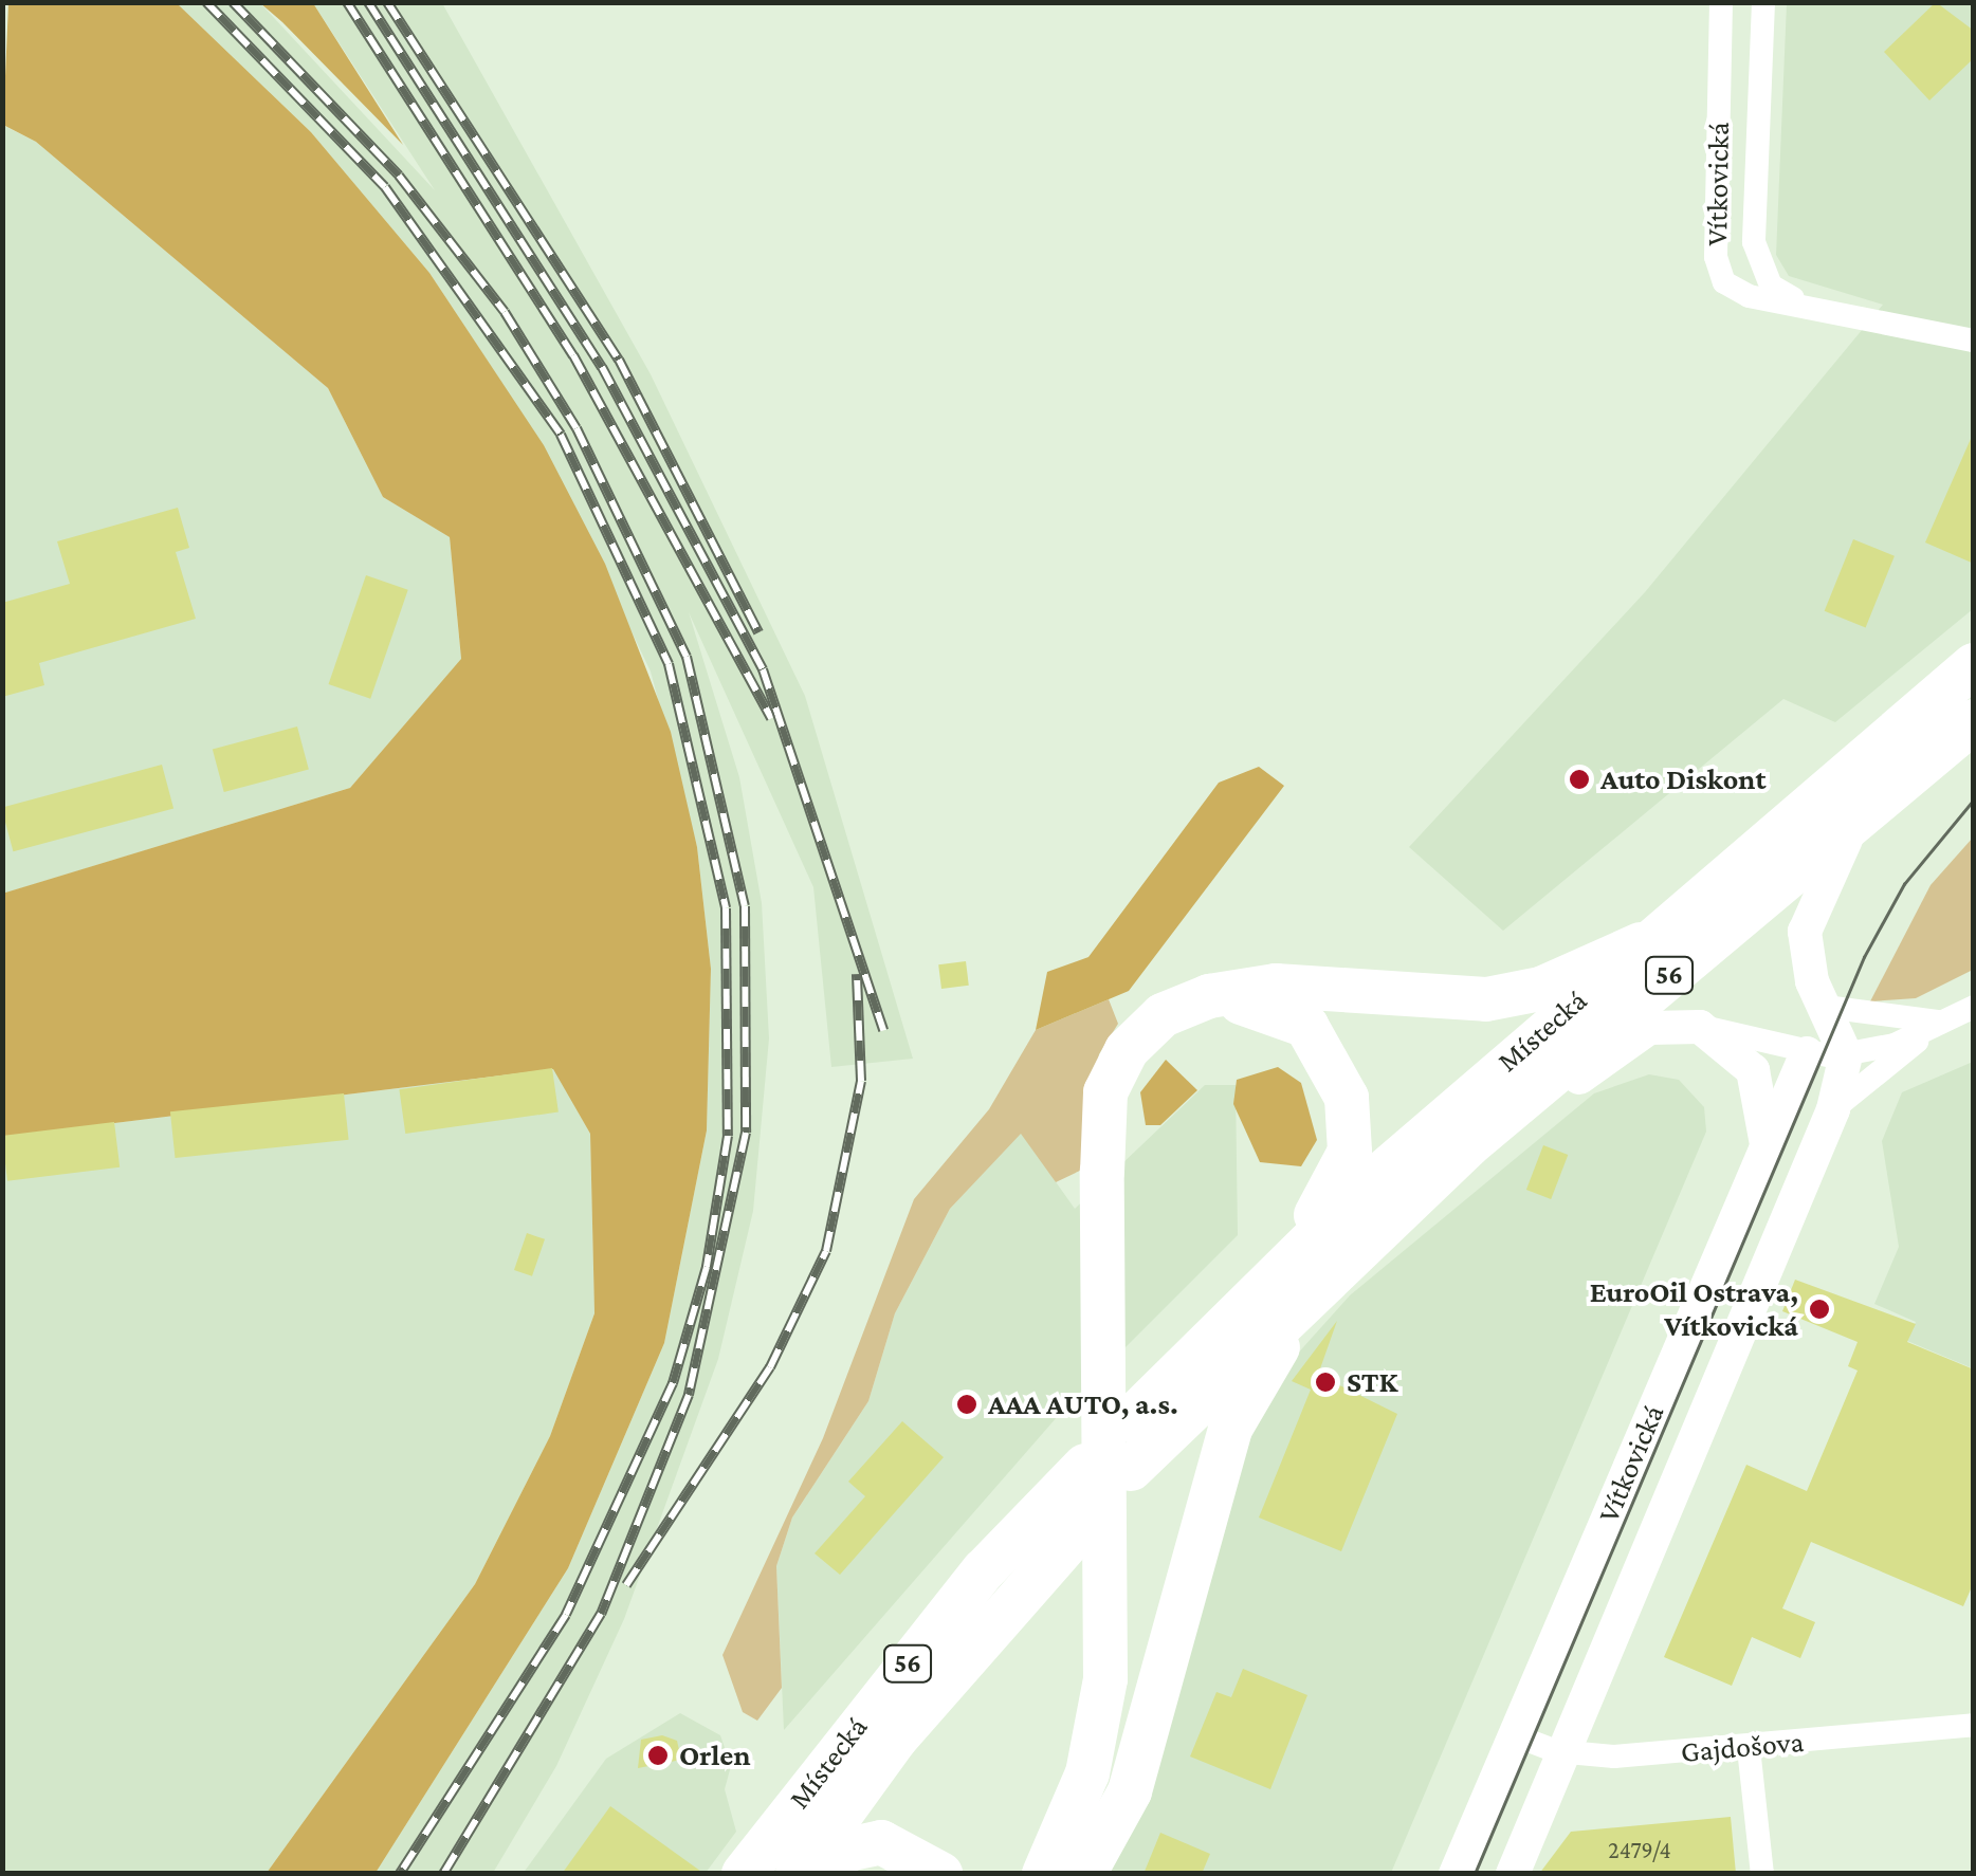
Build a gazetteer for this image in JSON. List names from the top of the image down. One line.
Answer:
{"streets":{"highway":["56","Místecká"],"street":["Vítkovická","Gajdošova"]},"crossings":[["Vítkovická","Gajdošova"]],"places":["Auto Diskont","EuroOil Ostrava, Vítkovická","STK","AAA AUTO, a.s.","Orlen"],"house_numbers":["2479/4"]}
